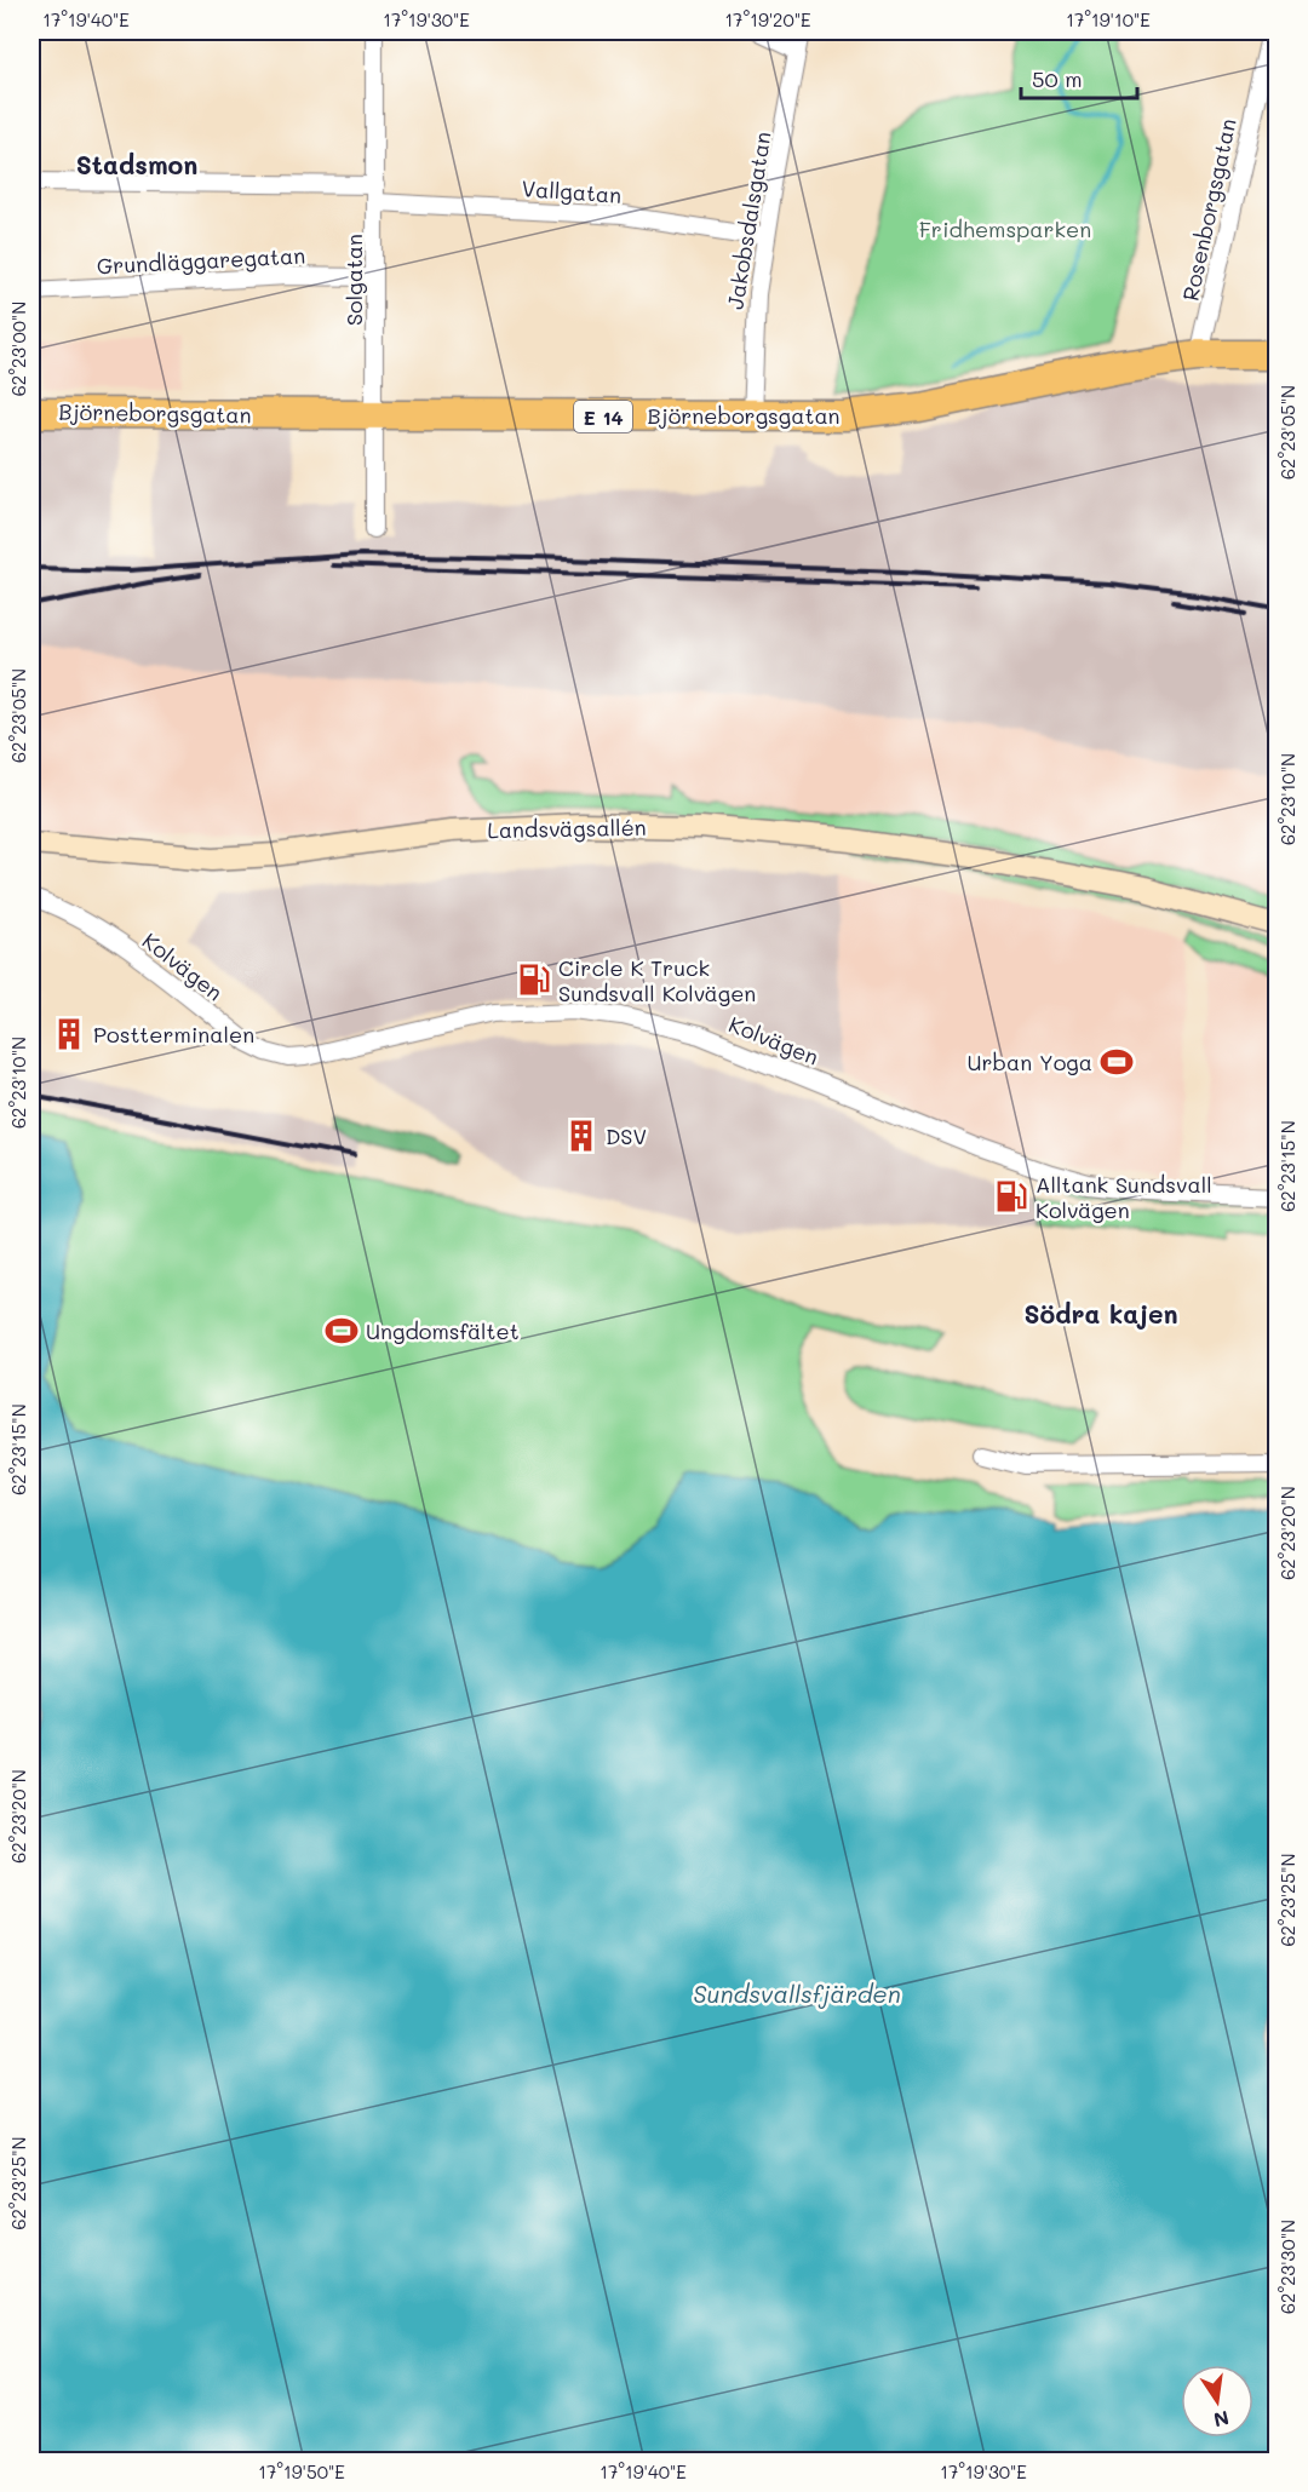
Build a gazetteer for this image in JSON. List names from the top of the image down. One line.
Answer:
{"streets":{"highway":["Björneborgsgatan","E 14"],"main road":["Landsvägsallén"],"street":["Vallgatan","Rosenborgsgatan","Jakobsdalsgatan","Grundläggaregatan","Solgatan","Kolvägen"]},"crossings":[["Vallgatan","Jakobsdalsgatan"],["Vallgatan","Solgatan"],["Rosenborgsgatan","Björneborgsgatan"],["Jakobsdalsgatan","Björneborgsgatan"],["Grundläggaregatan","Solgatan"],["Solgatan","Björneborgsgatan"]],"districts":["Stadsmon","Södra kajen"],"water":["Sundsvallsfjärden"],"parks":["Fridhemsparken"],"places":{"fuel station":["Circle K Truck Sundsvall Kolvägen","Alltank Sundsvall Kolvägen"],"building":["Postterminalen","DSV"],"sports":["Urban Yoga","Ungdomsfältet"]},"scale_bar":"50 m","north":"bottom","coordinates":["17°19'40\"E","17°19'30\"E","17°19'20\"E","17°19'10\"E","62°23'00\"N","62°23'05\"N","62°23'10\"N","62°23'15\"N","62°23'20\"N","62°23'25\"N","62°23'30\"N","17°19'50\"E"]}
